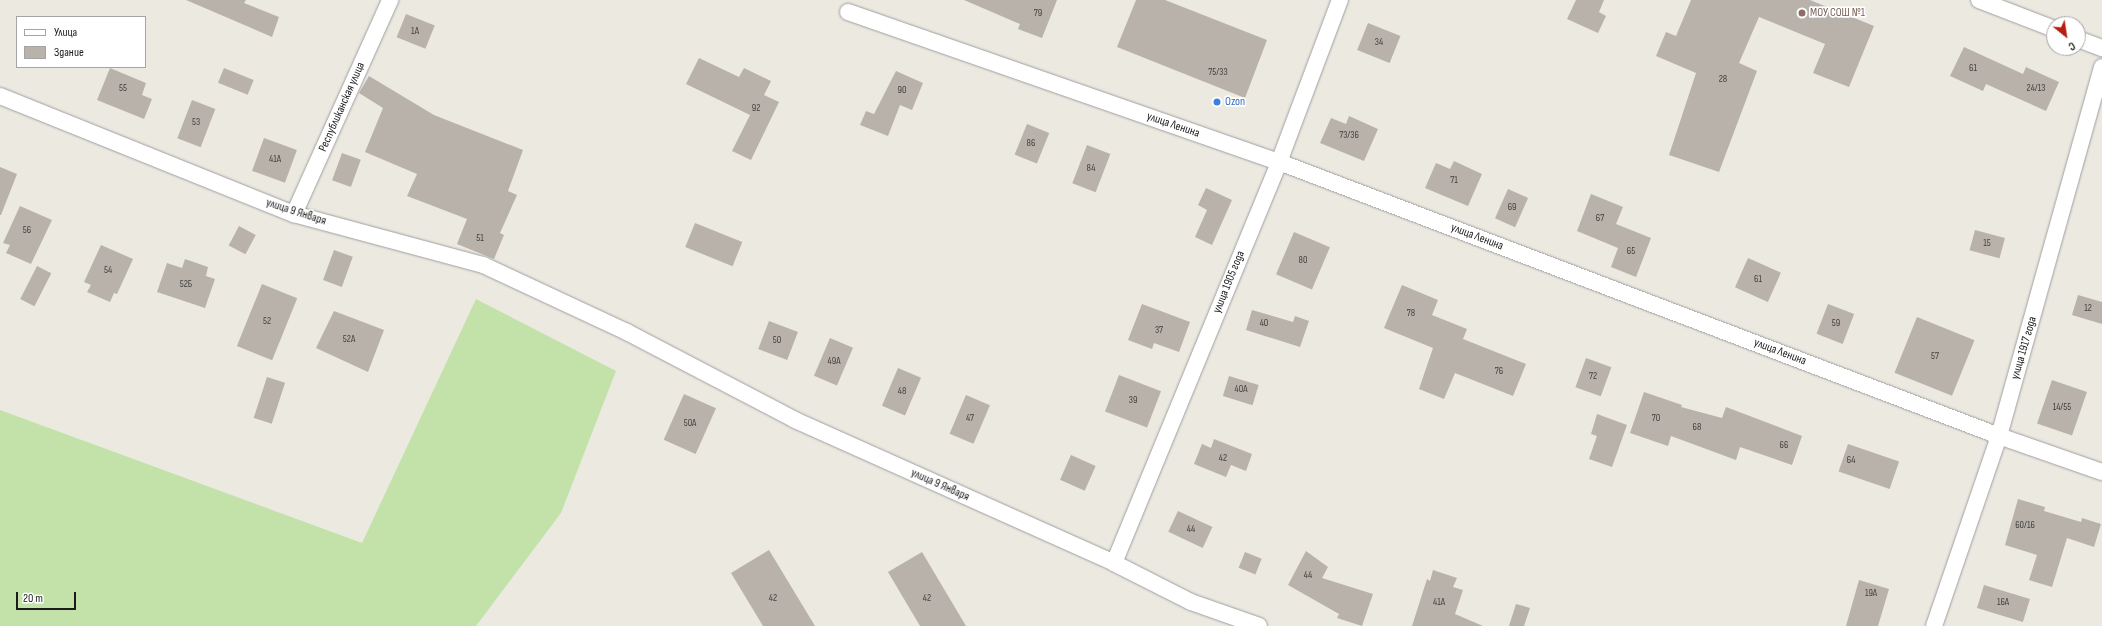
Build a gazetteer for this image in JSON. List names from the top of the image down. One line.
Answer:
{"streets":{"street":["Республиканская улица","улица Ленина","улица 9 Января","улица 1905 года","улица 1917 года"]},"crossings":[["Республиканская улица","улица 9 Января"],["улица Ленина","улица 1905 года"],["улица Ленина","улица 1917 года"],["улица 9 Января","улица 1905 года"]],"places":["МОУ СОШ №1","Ozon"],"house_numbers":["79","1А","34","61","75/33","28","55","24/13","90","92","53","73/36","86","41А","84","71","69","67","56","51","15","65","80","54","61","52Б","12","78","52","40","59","37","52А","50","57","49А","76","72","40А","48","39","14/55","47","70","50А","68","66","42","64","60/16","44","44","19А","42","42","41А","16А"],"legend":["Улица","Здание"],"scale_bar":"20 m","north":"bottom right"}
